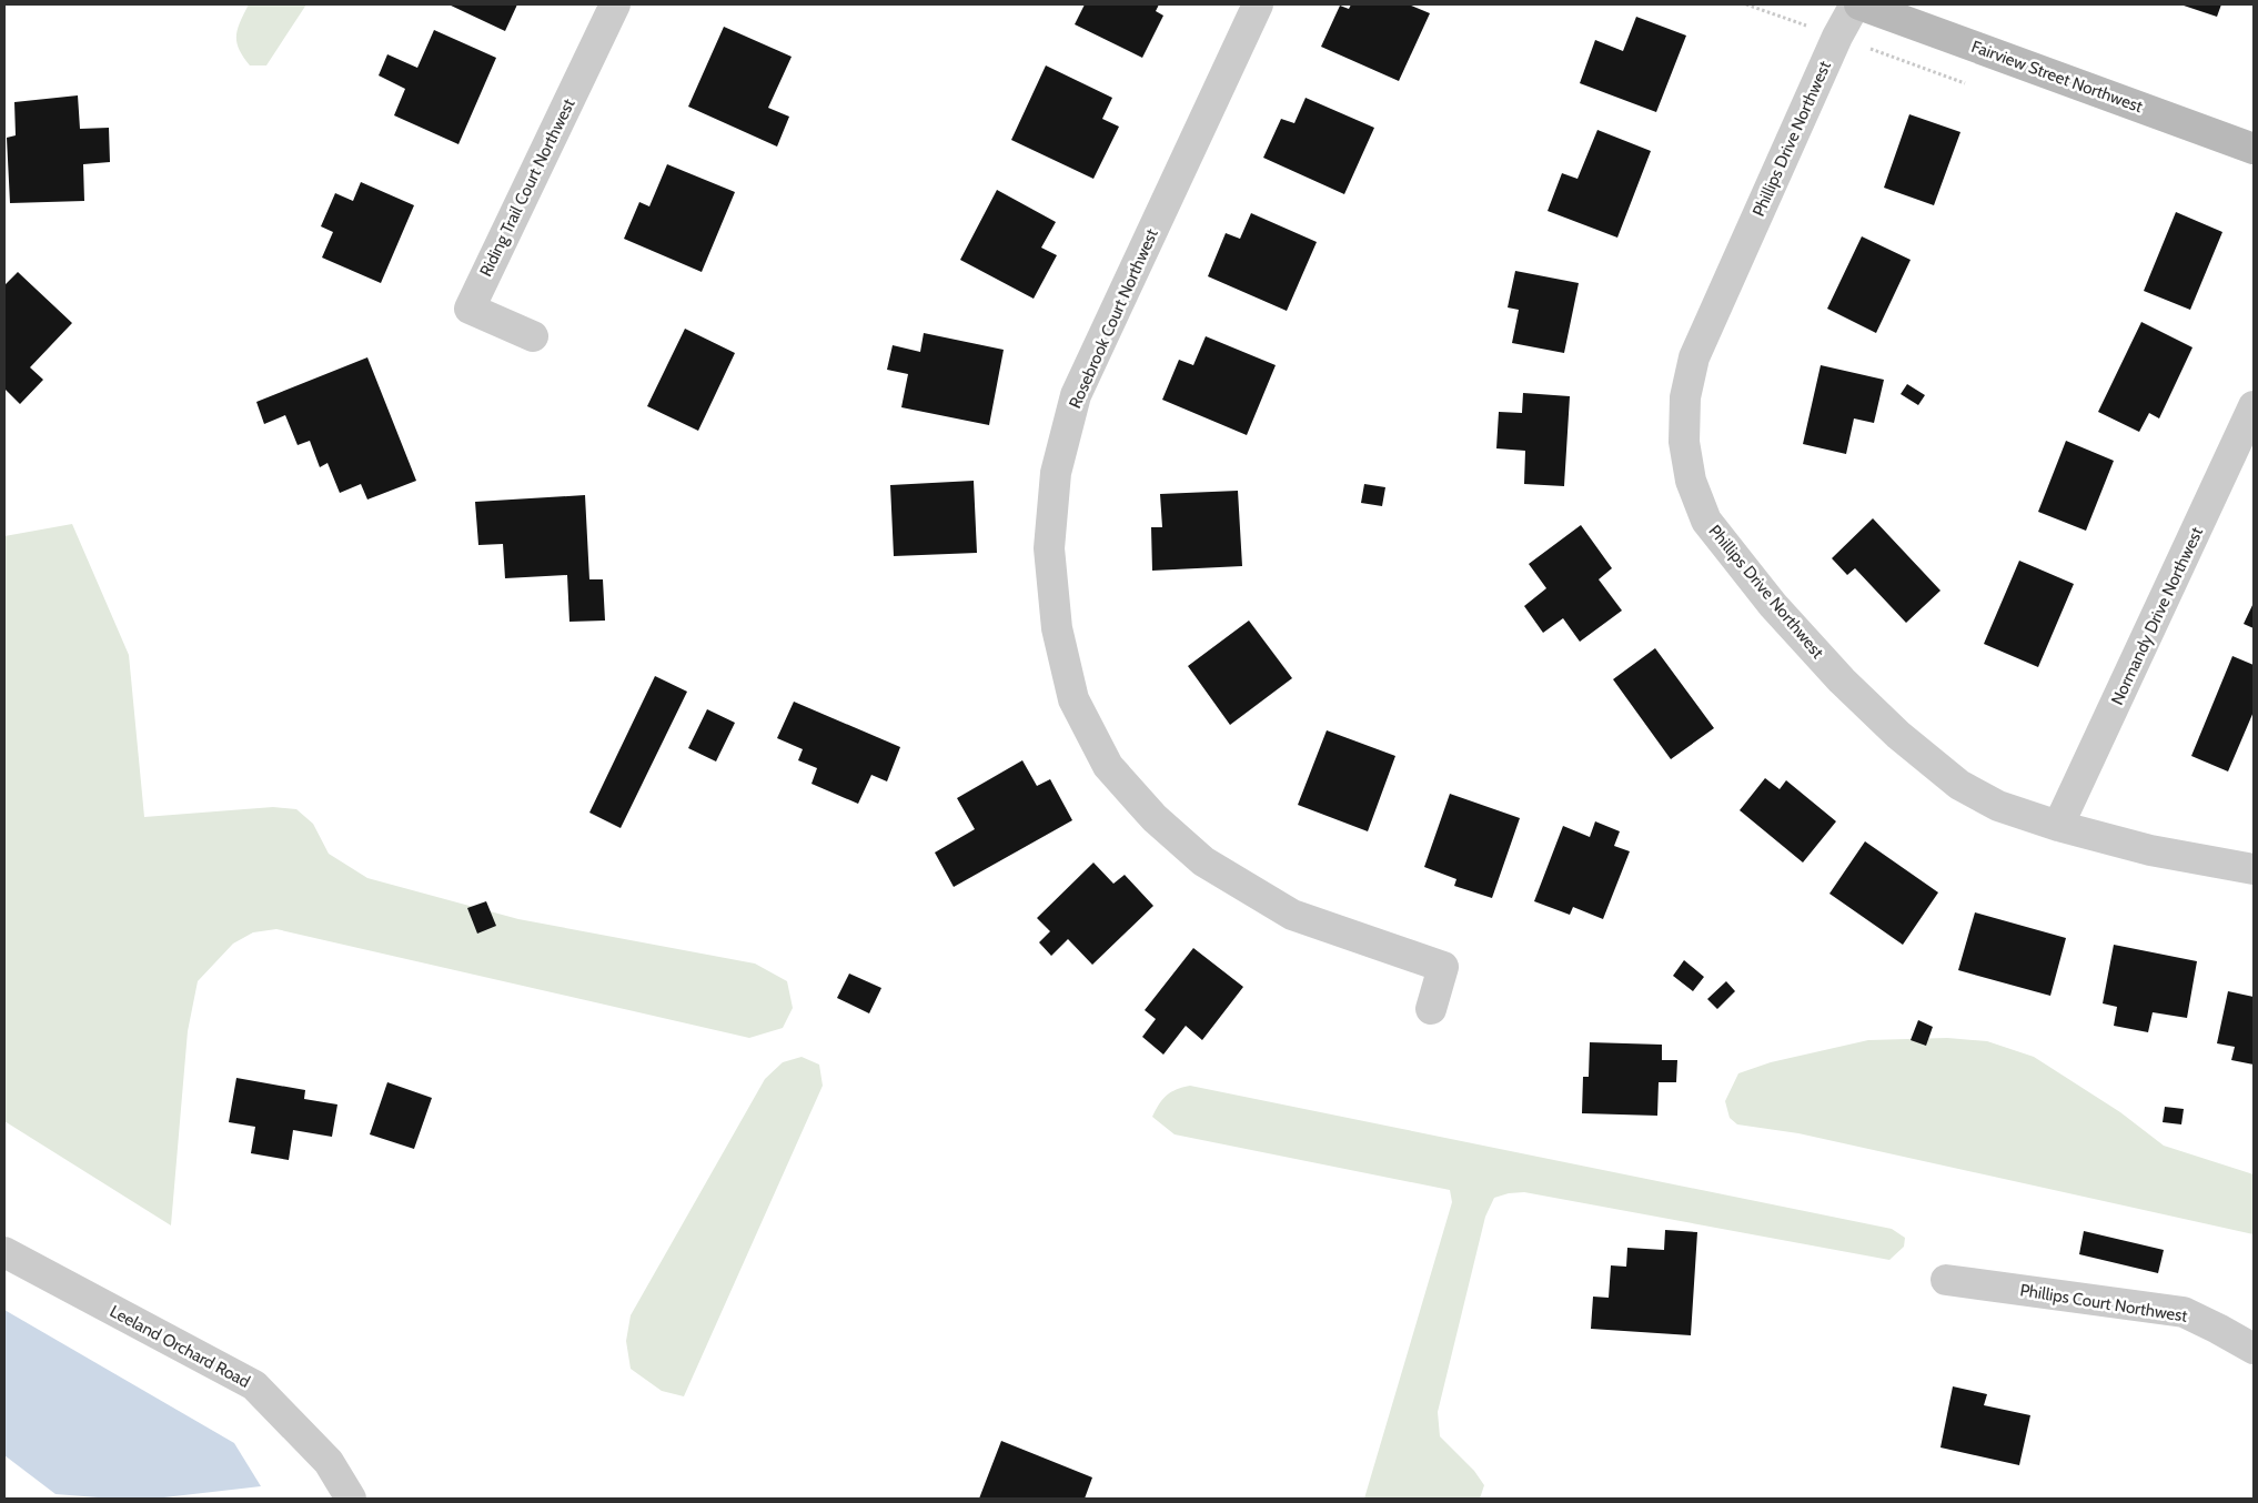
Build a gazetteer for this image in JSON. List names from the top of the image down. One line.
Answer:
{"streets":{"street":["Fairview Street Northwest","Phillips Drive Northwest","Riding Trail Court Northwest","Rosebrook Court Northwest","Normandy Drive Northwest","Phillips Court Northwest","Leeland Orchard Road"]},"crossings":[["Phillips Drive Northwest","Normandy Drive Northwest"]]}
